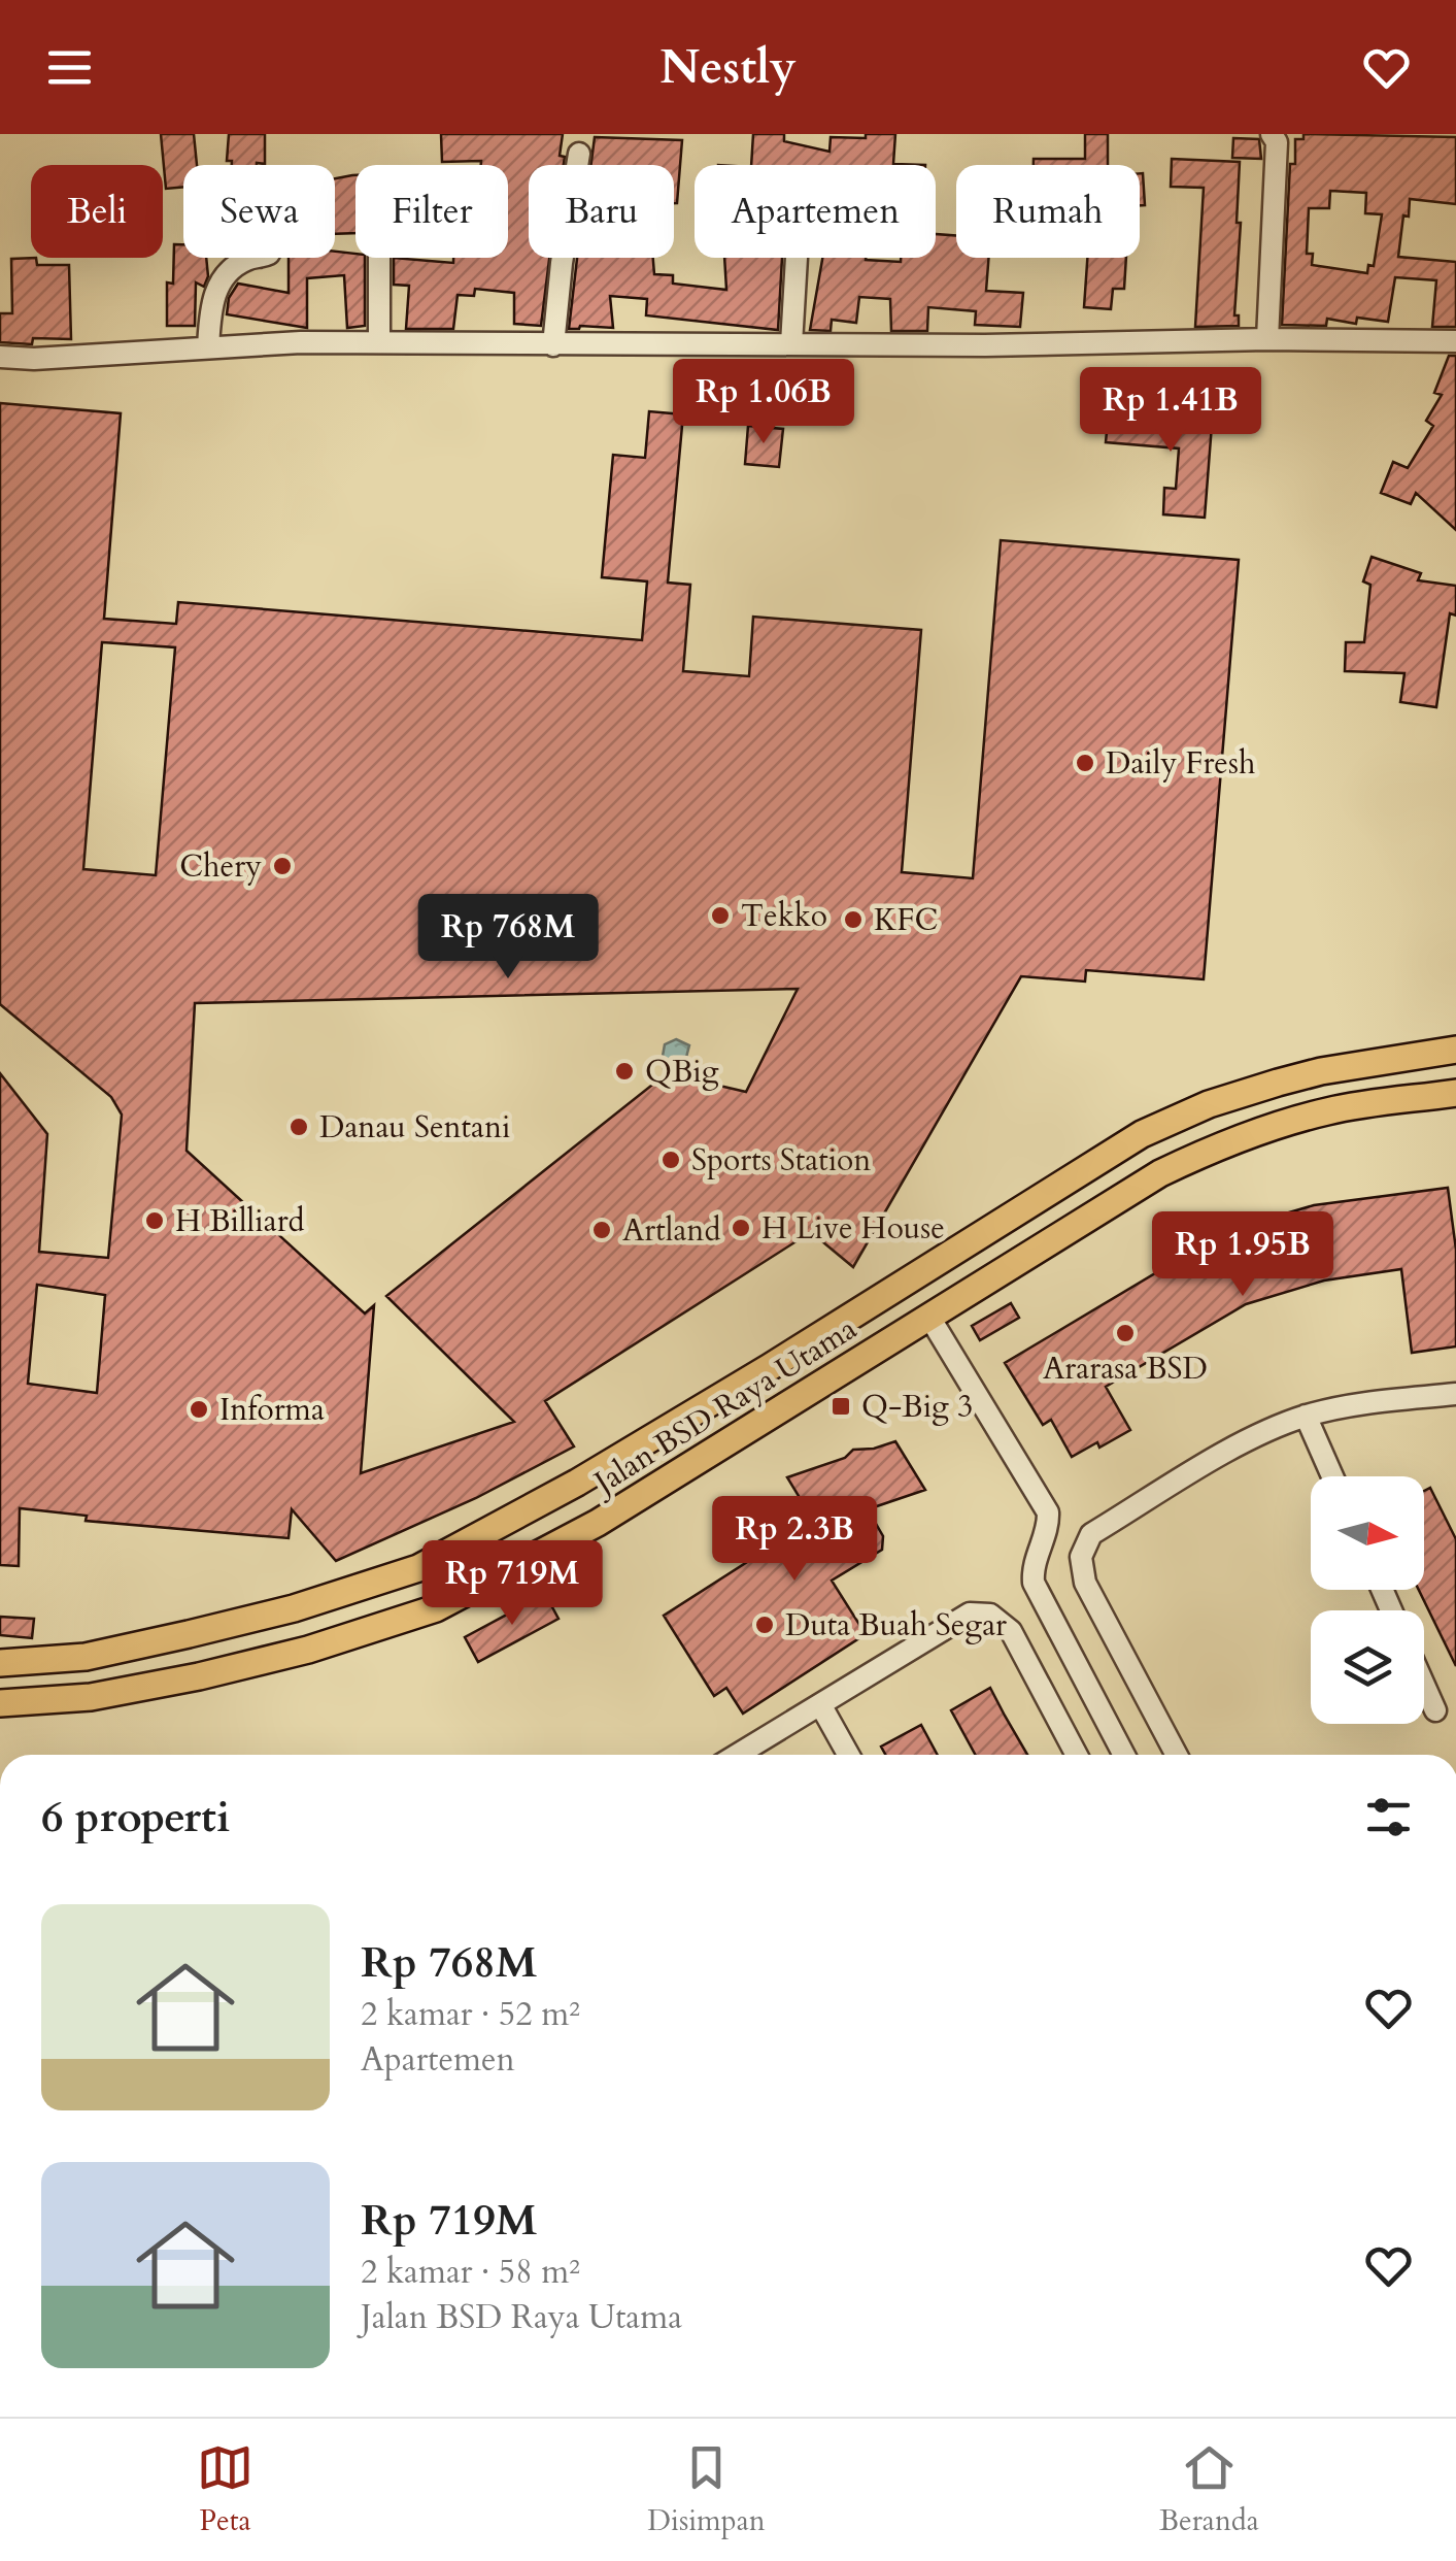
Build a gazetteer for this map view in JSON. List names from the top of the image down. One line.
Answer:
{"streets":{"main road":["Jalan BSD Raya Utama"]},"places":{"other":["Daily Fresh","Chery","Tekko","KFC","QBig","Danau Sentani","Sports Station","H Billiard","H Live House","Artland","Ararasa BSD","Informa","Duta Buah Segar"],"transit":["Q-Big 3"]},"north":"right","page":{"header":"Nestly","chip":["Beli","Sewa","Filter","Baru","Apartemen","Rumah"],"price":["Rp 1.06B","Rp 1.41B","Rp 768M","Rp 1.95B","Rp 2.3B","Rp 719M"],"heading":"6 properti","list":[{"name":"Rp 768M","note":"2 kamar · 52 m² · Apartemen"},{"name":"Rp 719M","note":"2 kamar · 58 m² · Jalan BSD Raya Utama"}],"tabs":["Peta","Disimpan","Beranda"]}}
